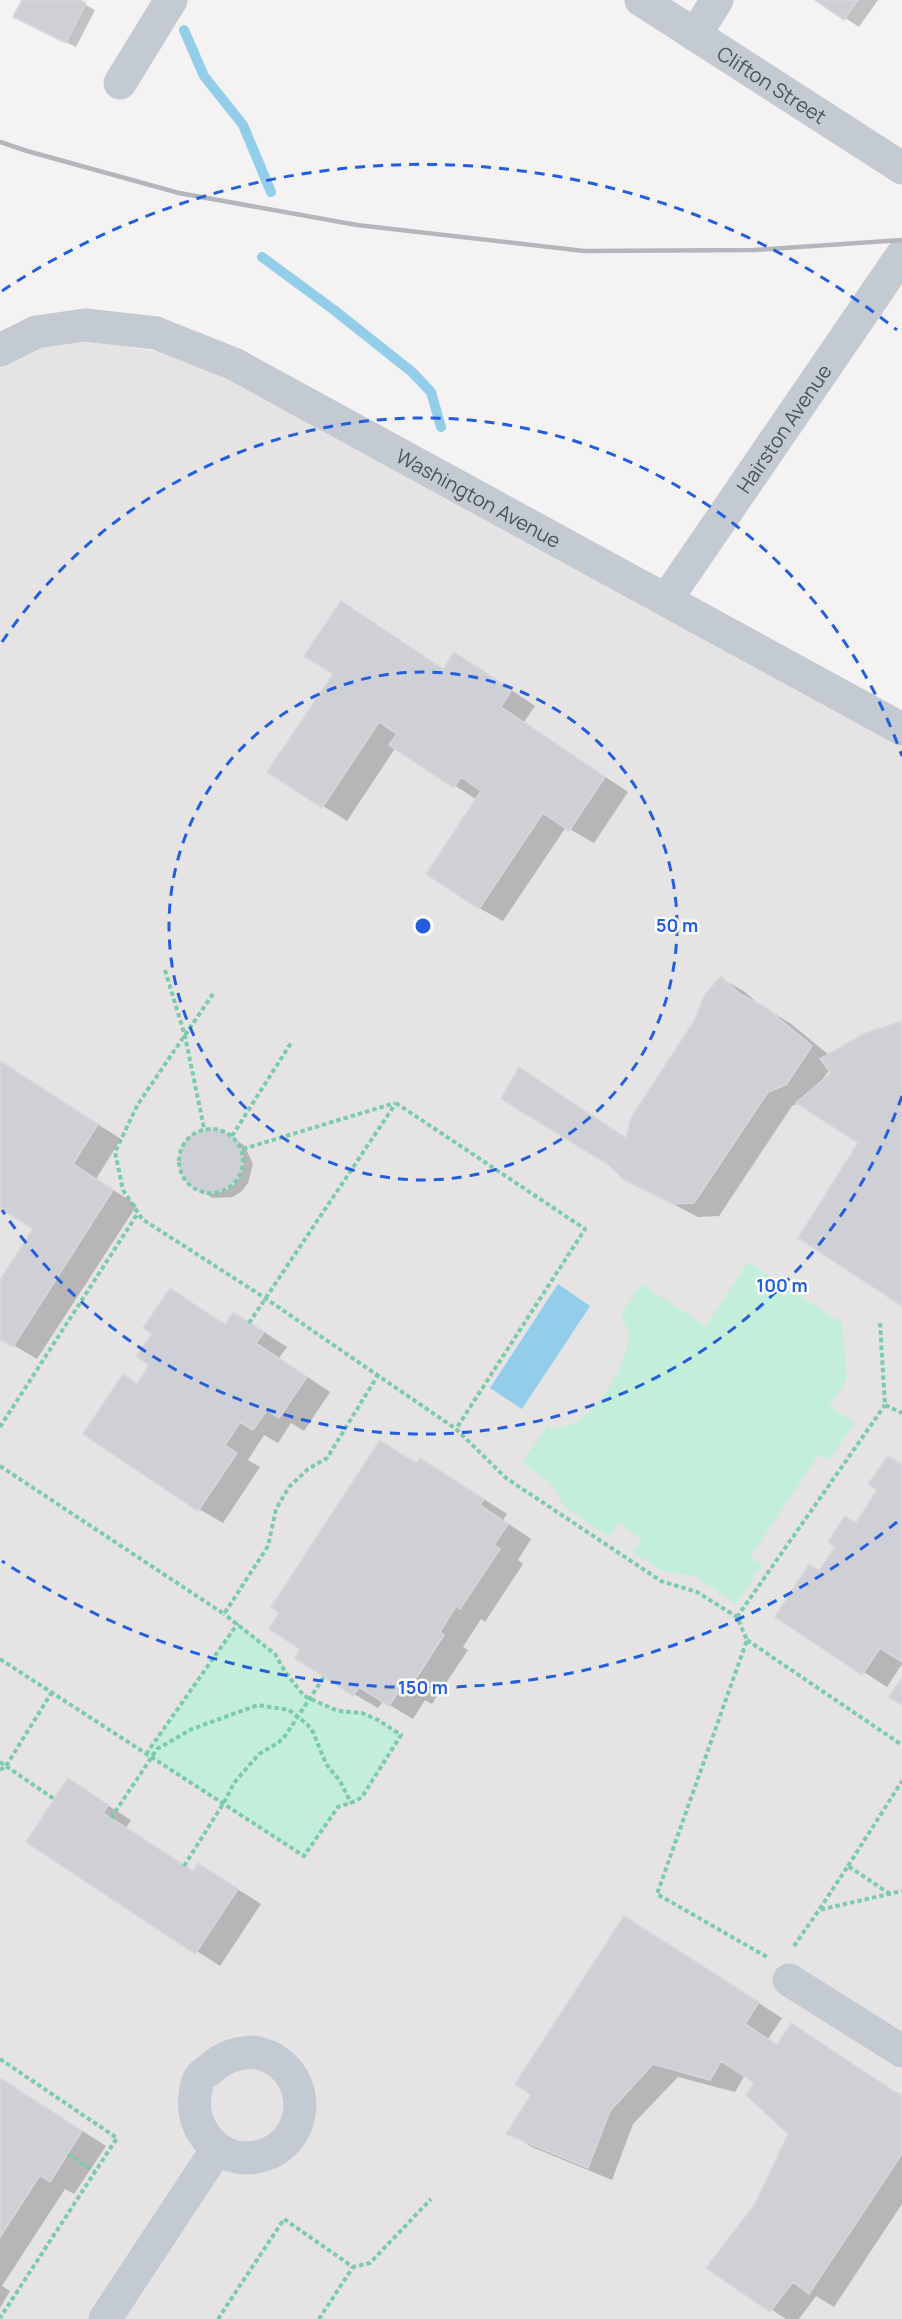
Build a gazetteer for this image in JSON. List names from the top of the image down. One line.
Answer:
{"streets":{"street":["Clifton Street","Hairston Avenue","Washington Avenue"]},"crossings":[["Hairston Avenue","Washington Avenue"]],"rings":["50 m","100 m","150 m"]}
